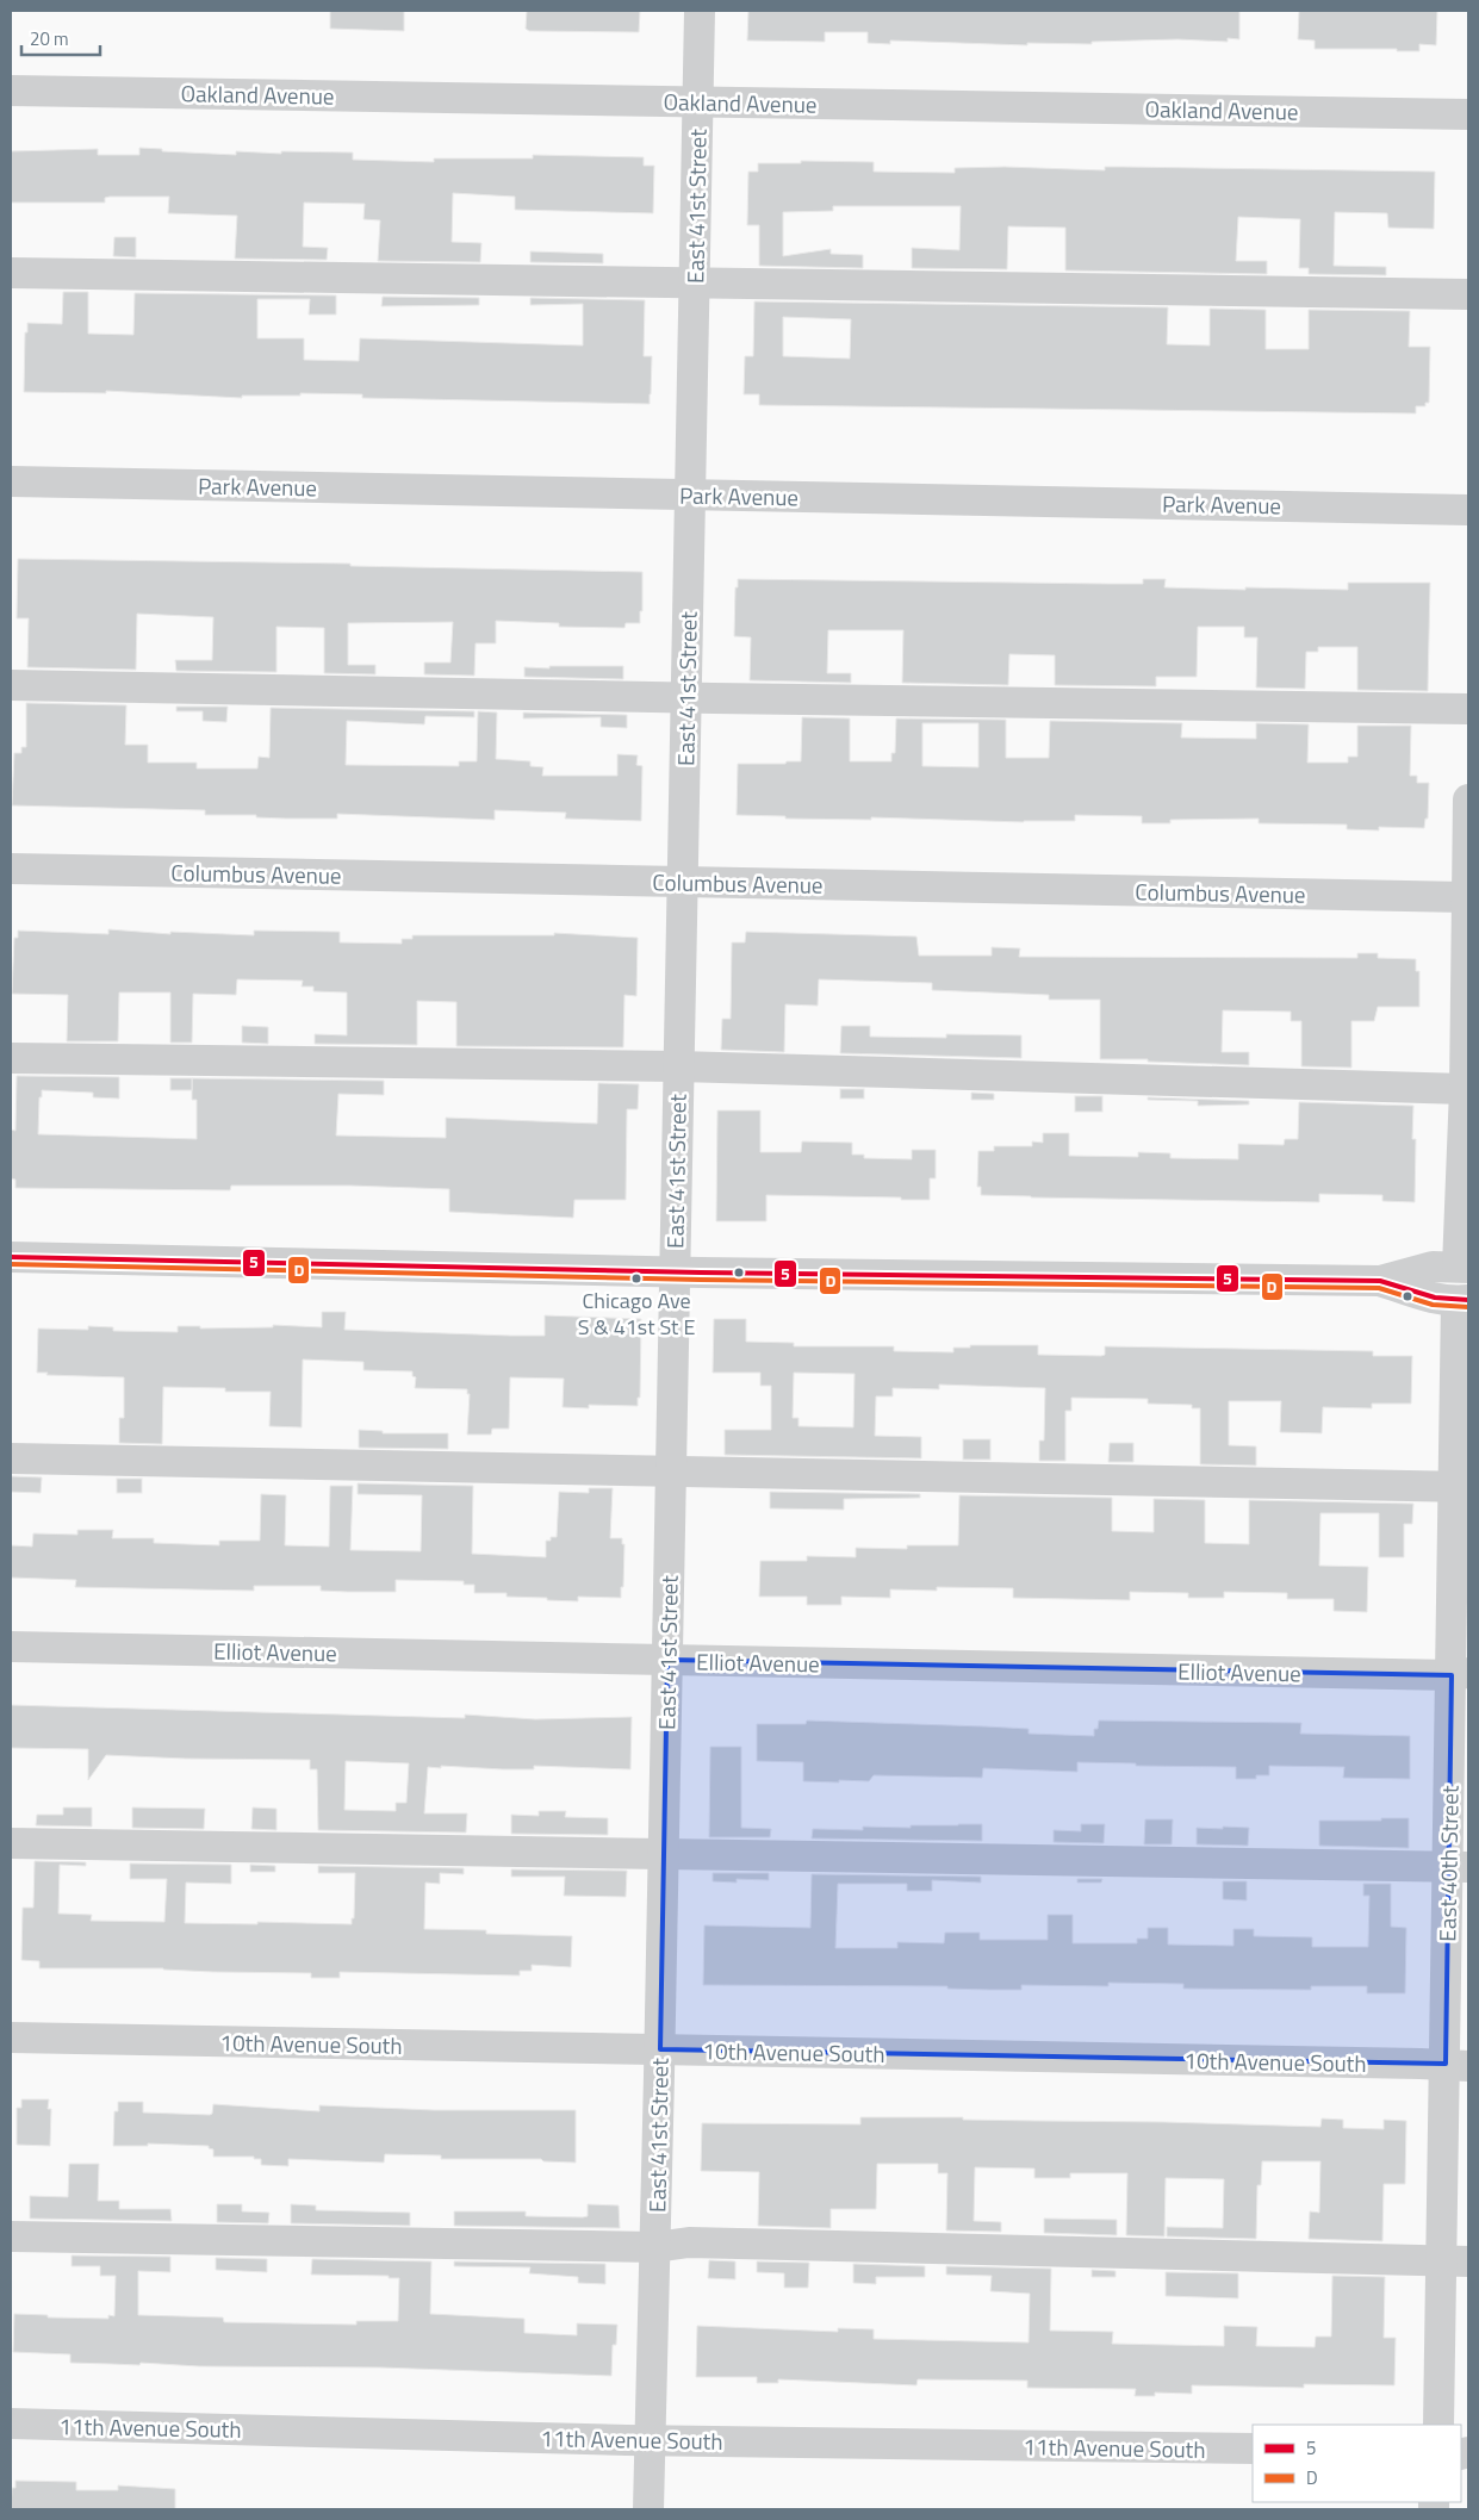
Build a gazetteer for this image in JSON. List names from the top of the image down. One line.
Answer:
{"streets":{"street":["Oakland Avenue","East 41st Street","Park Avenue","Columbus Avenue","Elliot Avenue","East 40th Street","10th Avenue South","11th Avenue South"]},"crossings":[["Oakland Avenue","East 41st Street"],["East 41st Street","Park Avenue"],["East 41st Street","Columbus Avenue"],["East 41st Street","Elliot Avenue"],["East 41st Street","10th Avenue South"],["East 41st Street","11th Avenue South"],["Elliot Avenue","East 40th Street"],["East 40th Street","10th Avenue South"]],"places":["Chicago Ave S & 41st St E"],"lines":["transit line 5","transit line D"],"legend":["5","D"],"scale_bar":"20 m"}
